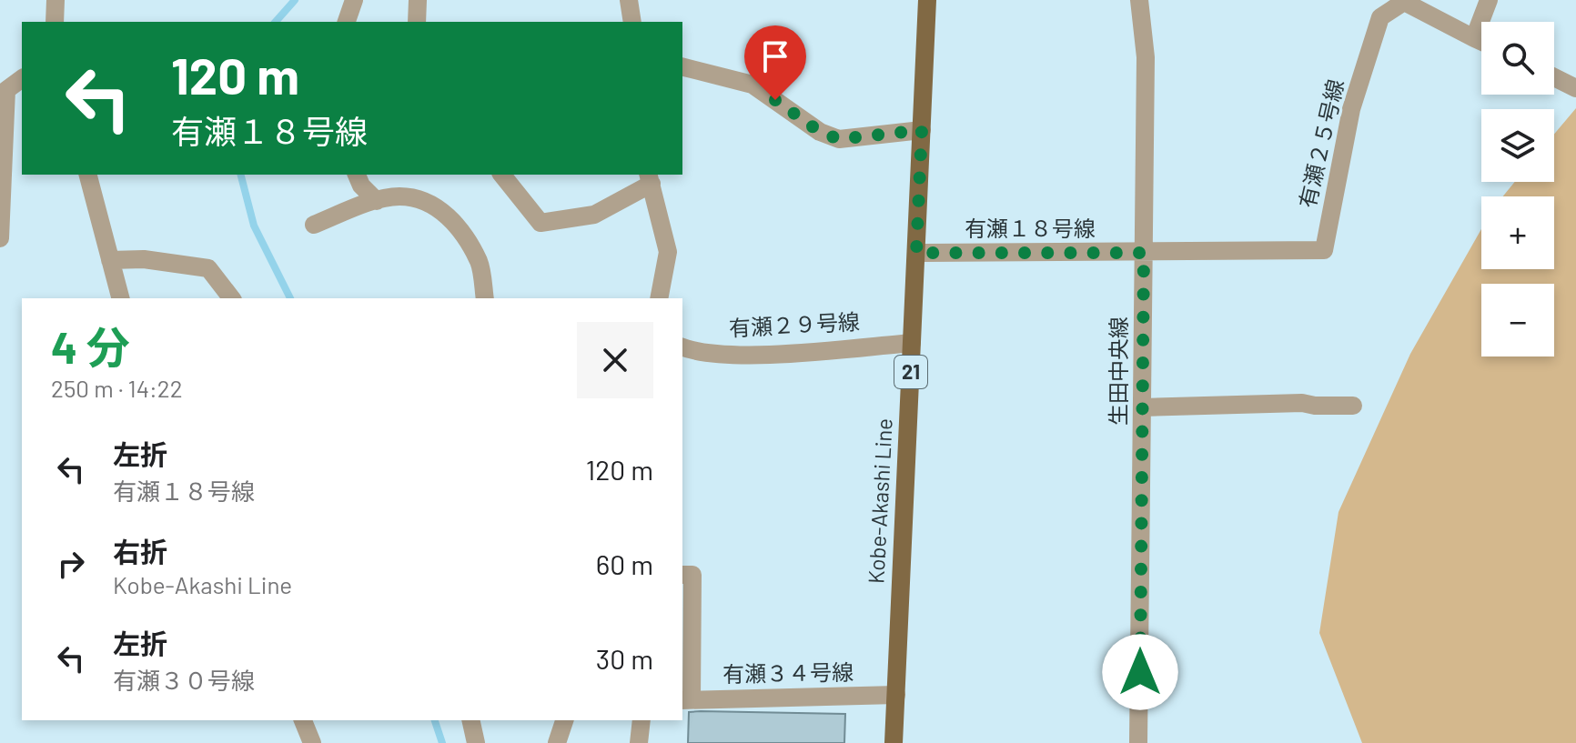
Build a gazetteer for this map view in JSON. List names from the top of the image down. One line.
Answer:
{"streets":{"main road":["21","Kobe-Akashi Line"],"street":["有瀬２５号線","有瀬１８号線","有瀬２９号線","生田中央線","有瀬３４号線"]},"crossings":[["有瀬２５号線","有瀬１８号線"],["有瀬２５号線","生田中央線"],["有瀬１８号線","生田中央線"],["有瀬１８号線","Kobe-Akashi Line"],["有瀬２９号線","Kobe-Akashi Line"],["Kobe-Akashi Line","有瀬３４号線"]],"page":{"map_buttons":["+","−"],"turn":["120 m","有瀬１８号線"],"heading":["4 分","250 m · 14:22"],"list":[{"name":"左折","note":"有瀬１８号線","value":"120 m"},{"name":"右折","note":"Kobe-Akashi Line","value":"60 m"},{"name":"左折","note":"有瀬３０号線","value":"30 m"}]}}
